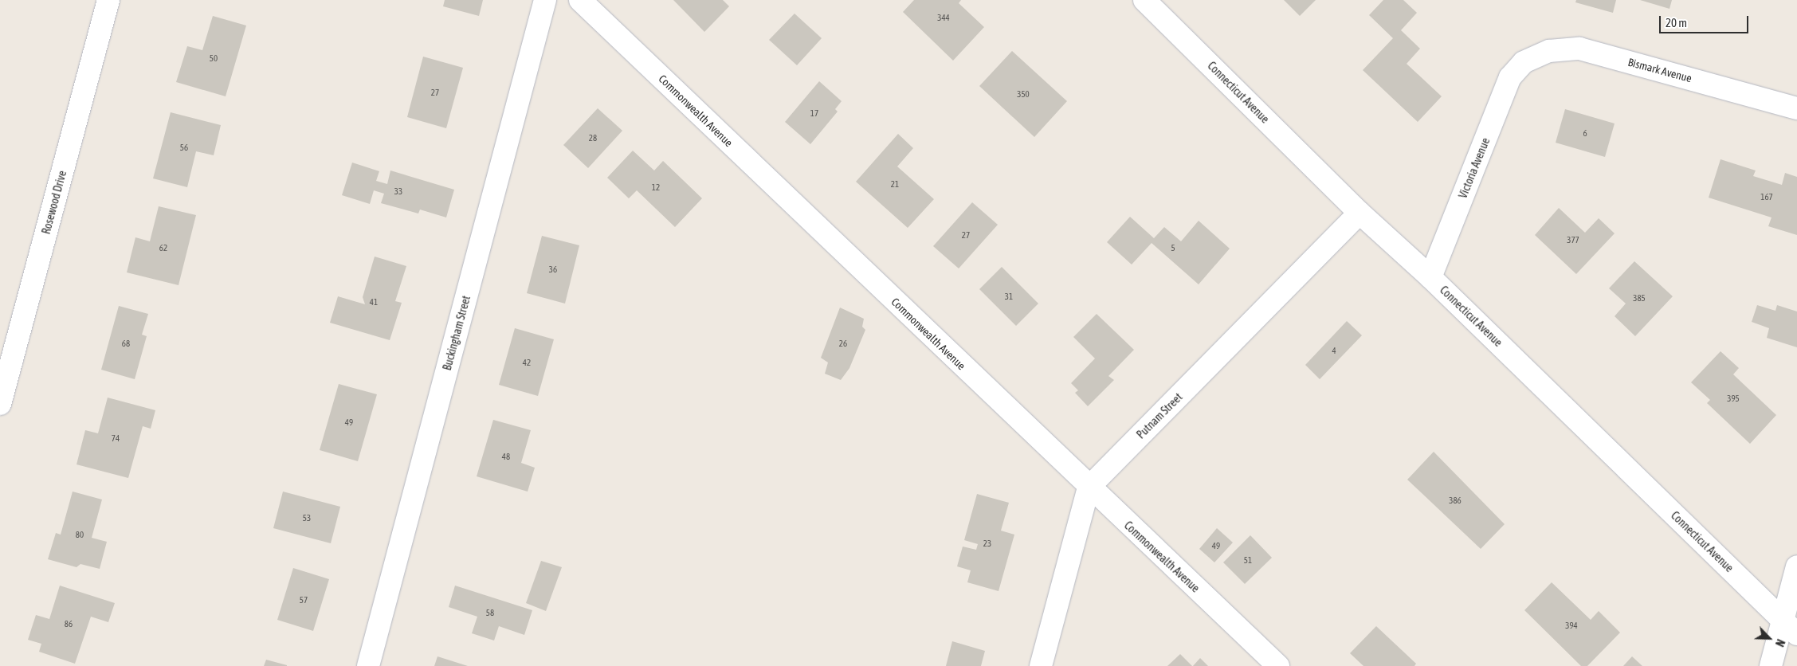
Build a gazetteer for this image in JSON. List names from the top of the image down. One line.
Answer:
{"streets":{"street":["Bismark Avenue","Connecticut Avenue","Commonwealth Avenue","Victoria Avenue","Rosewood Drive","Buckingham Street","Putnam Street"]},"crossings":[["Bismark Avenue","Victoria Avenue"],["Connecticut Avenue","Victoria Avenue"],["Connecticut Avenue","Putnam Street"],["Commonwealth Avenue","Putnam Street"]],"house_numbers":["344","50","27","350","17","6","28","56","21","12","33","167","27","377","62","5","36","31","385","41","68","26","4","42","395","49","74","48","386","53","80","23","49","51","57","58","86","394"],"scale_bar":"20 m","north":"bottom right"}
